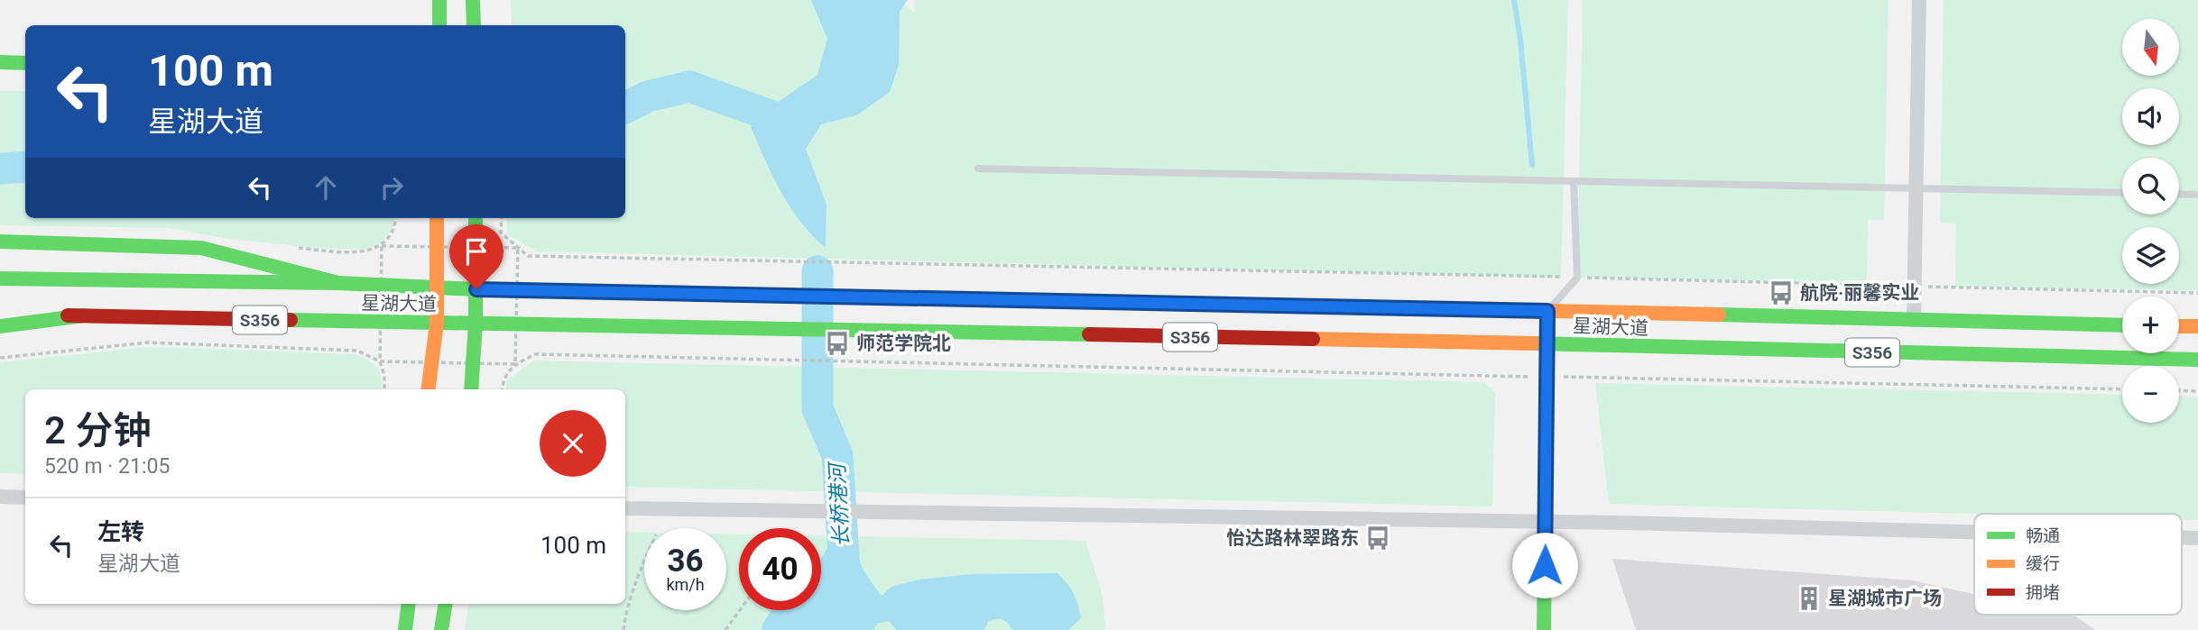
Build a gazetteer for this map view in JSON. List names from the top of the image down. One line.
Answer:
{"streets":{"main road":["星湖大道","S356"]},"water":["长桥港河"],"places":{"bus stop":["航院·丽馨实业","师范学院北","怡达路林翠路东"],"building":["星湖城市广场"]},"legend":["畅通","缓行","拥堵"],"north":"bottom","page":{"map_buttons":["+","−"],"turn":["100 m","星湖大道"],"heading":["2 分钟","520 m · 21:05"],"list":[{"name":"左转","note":"星湖大道","value":"100 m"}],"speed":"36 km/h","limit":"40"}}
